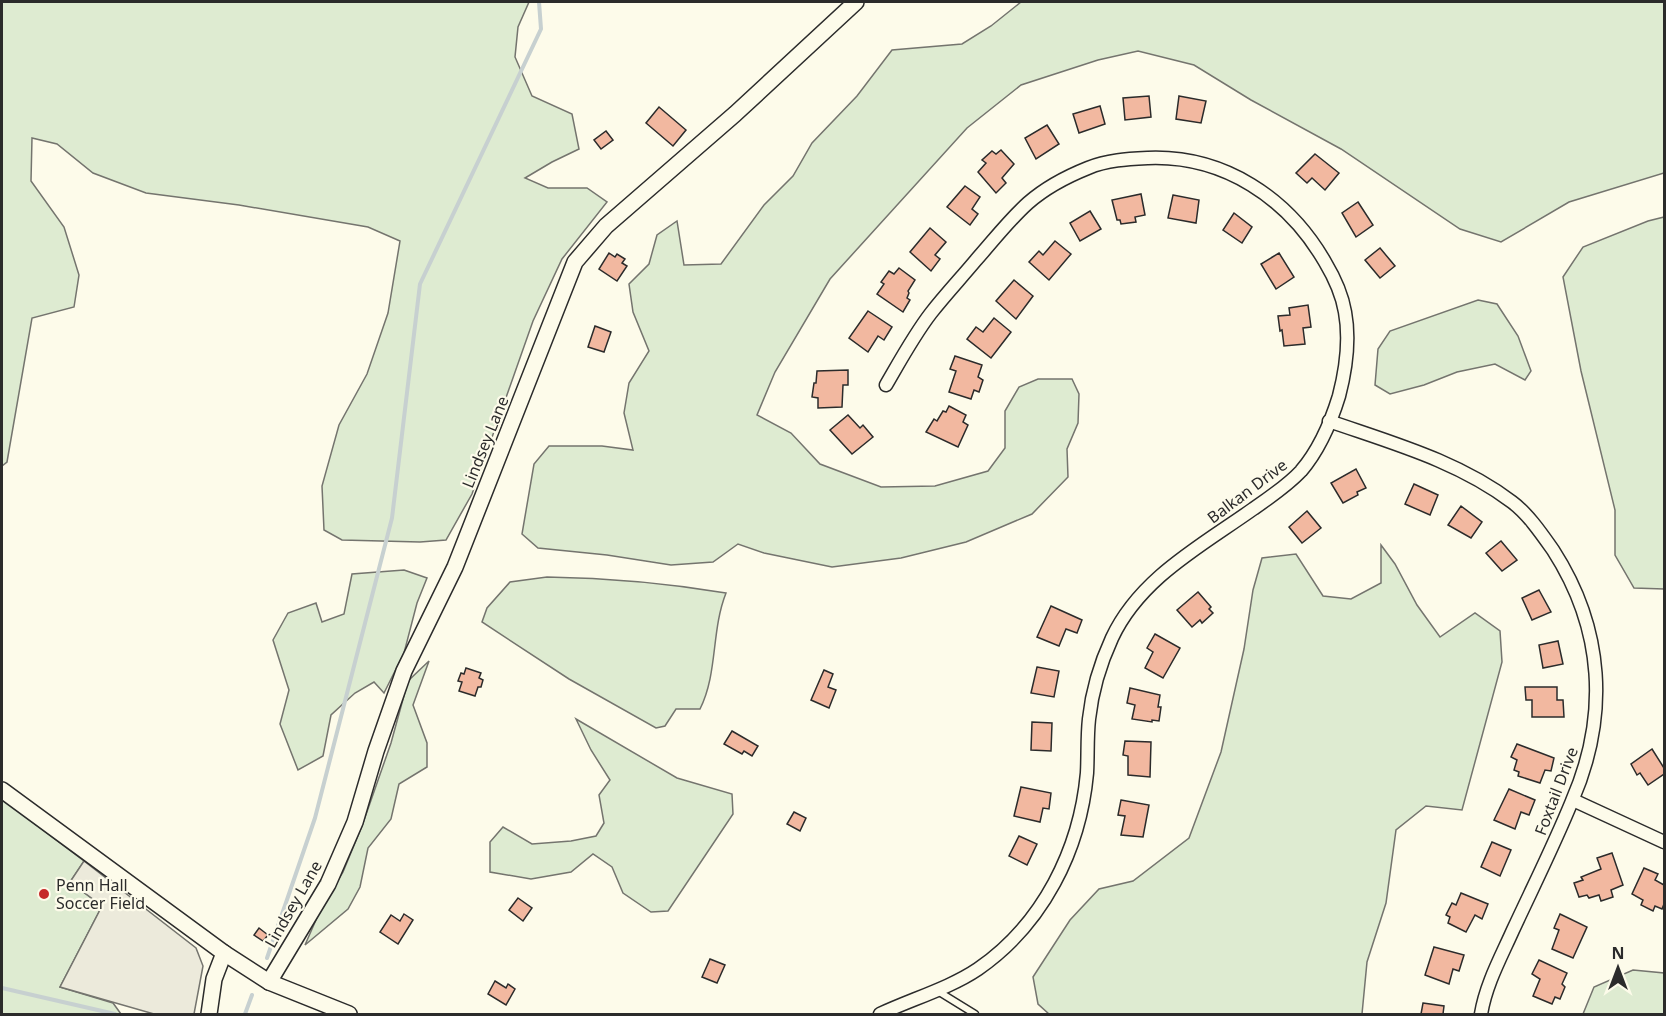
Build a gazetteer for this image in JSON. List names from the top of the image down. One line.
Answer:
{"streets":{"street":["Lindsey Lane","Balkan Drive","Foxtail Drive"]},"crossings":[["Balkan Drive","Foxtail Drive"]],"places":["Penn Hall Soccer Field"],"north":"top"}
